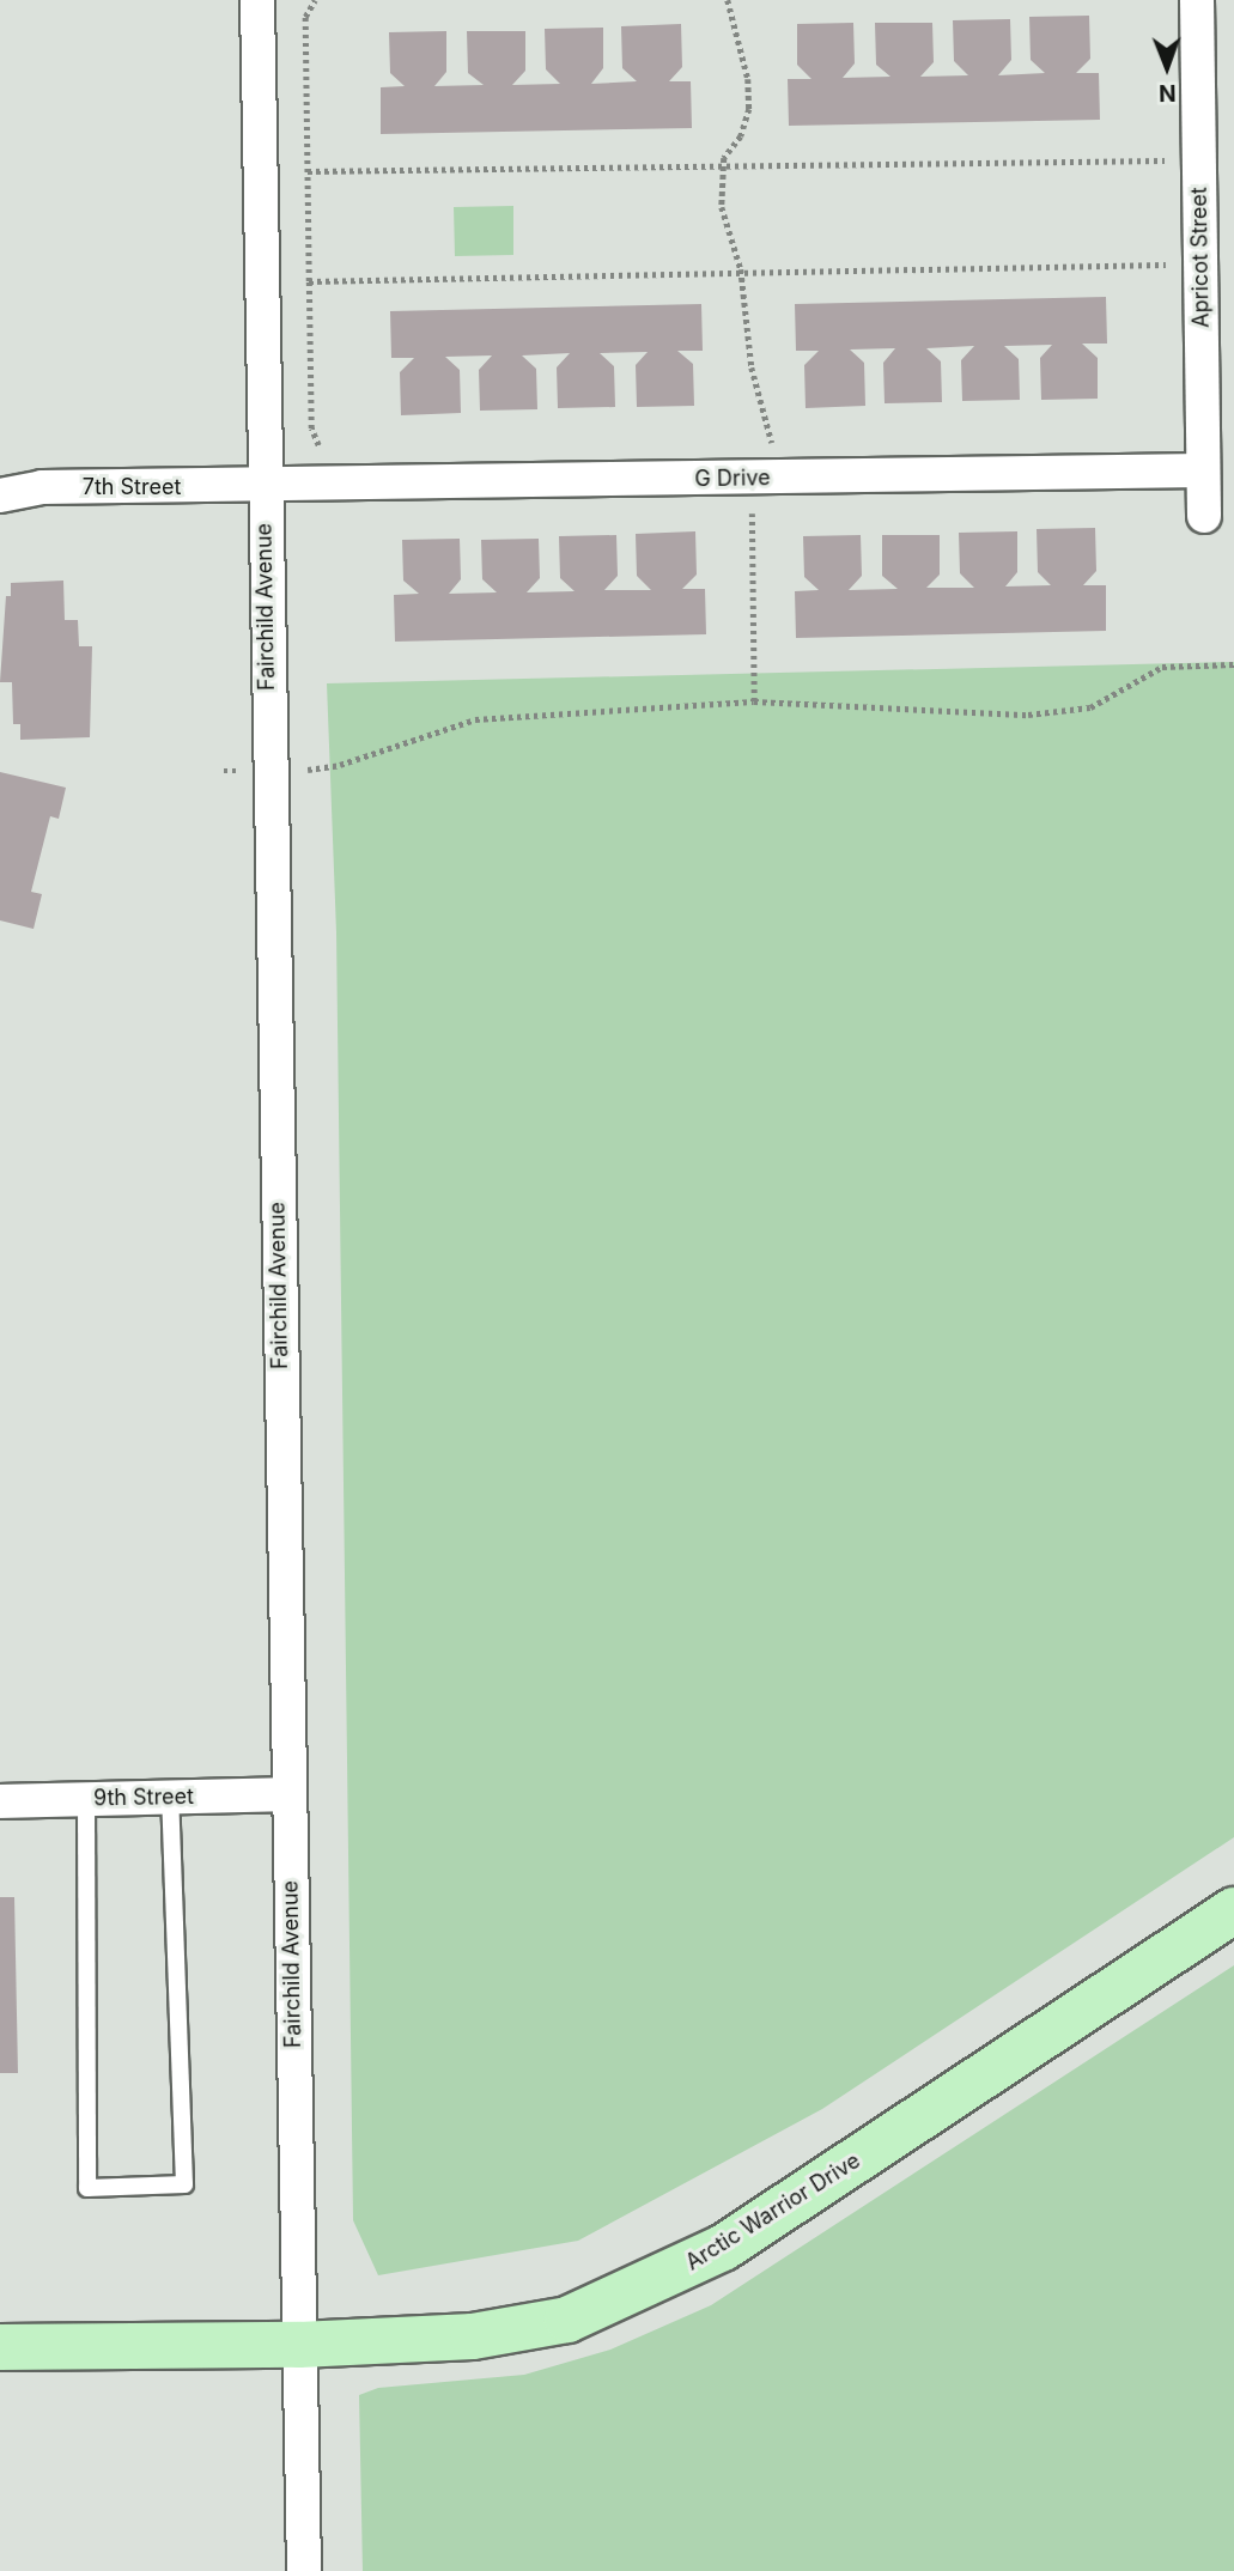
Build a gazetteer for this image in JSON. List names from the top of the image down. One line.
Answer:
{"streets":{"main road":["Arctic Warrior Drive"],"street":["Apricot Street","G Drive","7th Street","Fairchild Avenue","9th Street"]},"crossings":[["Apricot Street","G Drive"],["G Drive","7th Street"],["G Drive","Fairchild Avenue"],["7th Street","Fairchild Avenue"],["Fairchild Avenue","9th Street"],["Fairchild Avenue","Arctic Warrior Drive"]],"north":"bottom"}
